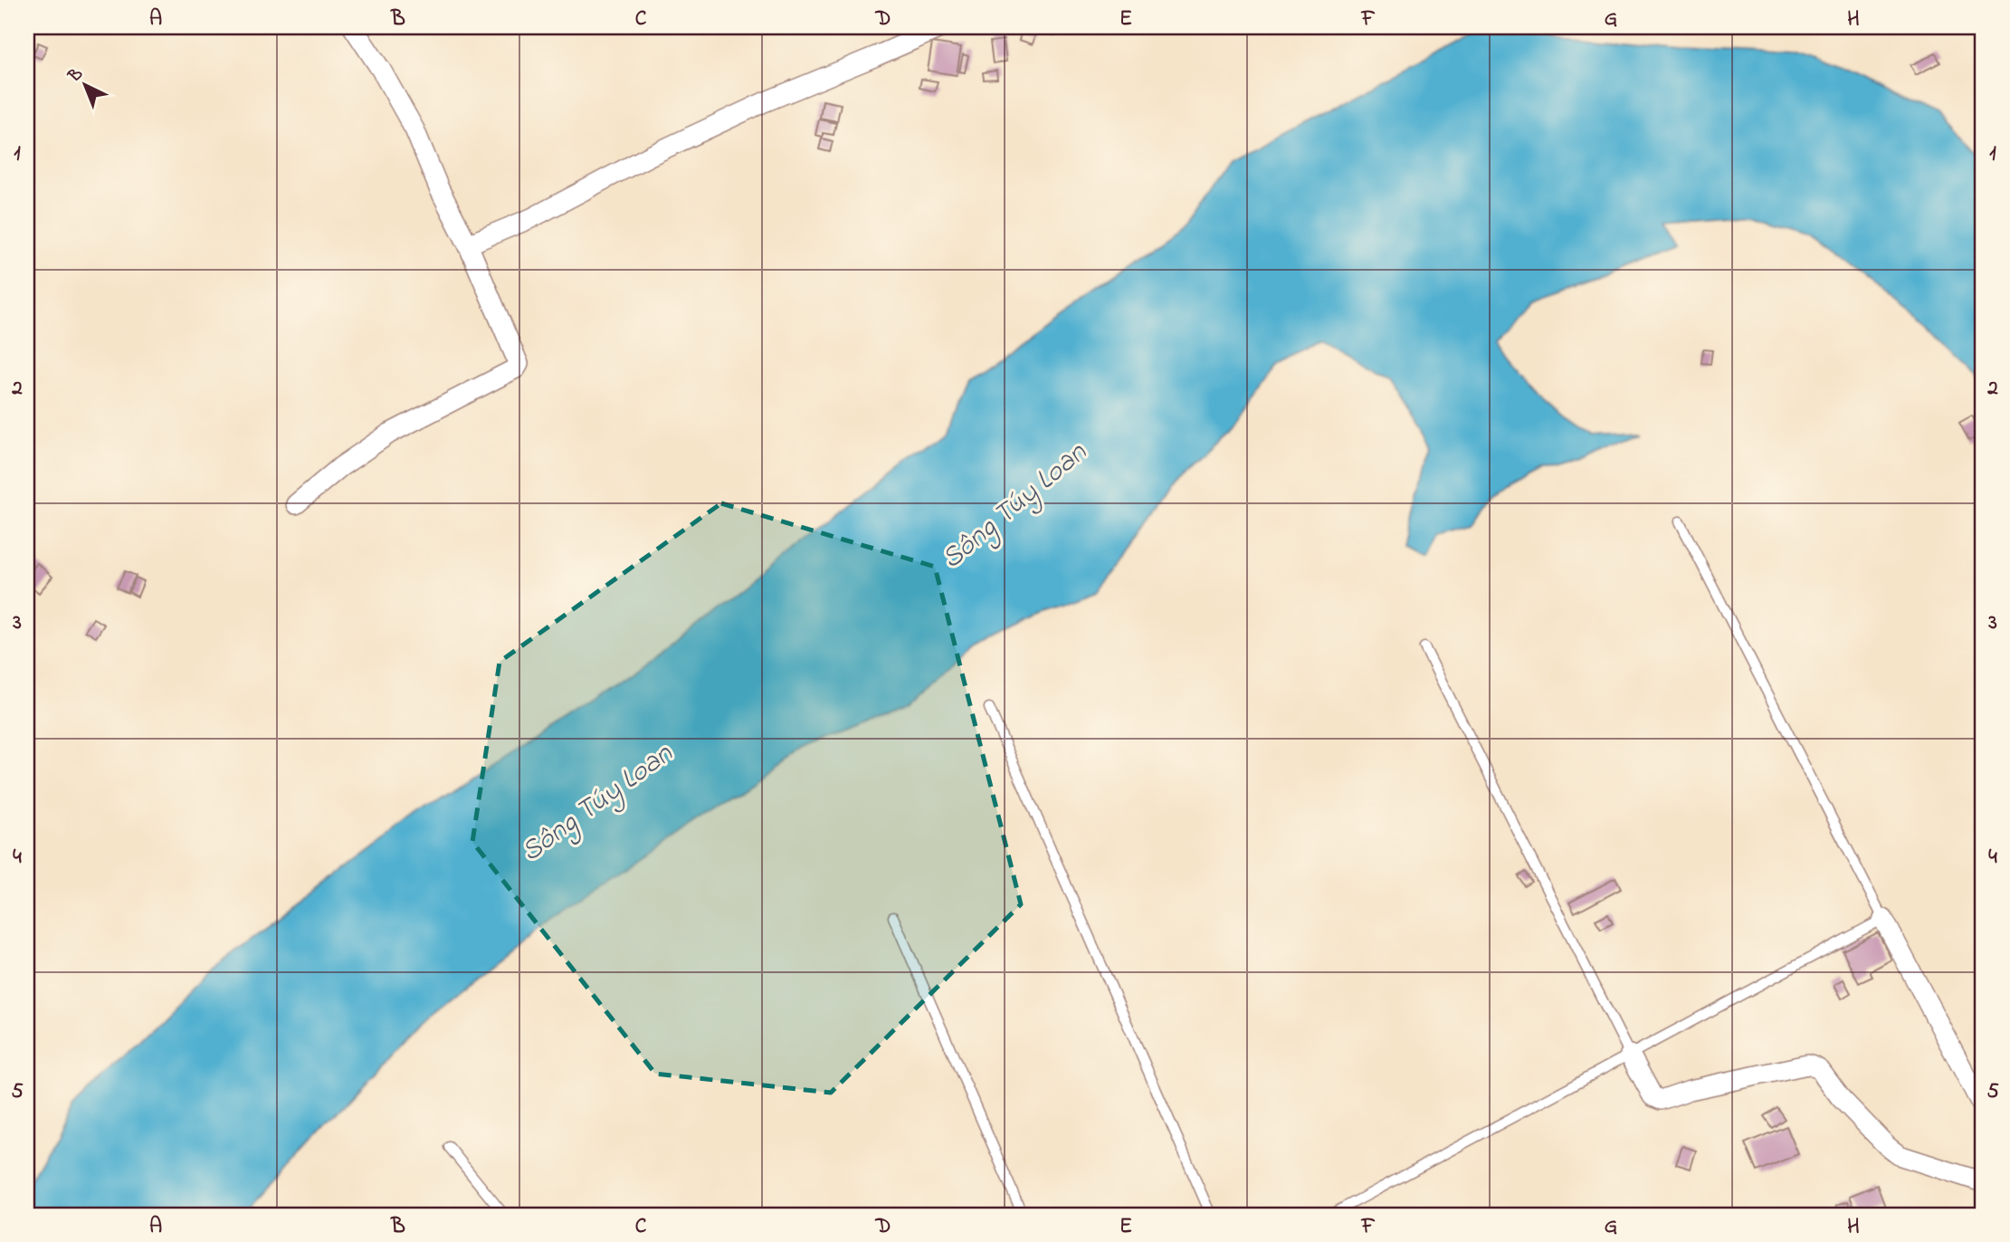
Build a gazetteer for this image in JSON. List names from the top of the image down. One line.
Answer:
{"water":["Sông Túy Loan"],"north":"top left","grid":{"columns":["A","B","C","D","E","F","G","H"],"rows":["1","2","3","4","5"]}}
